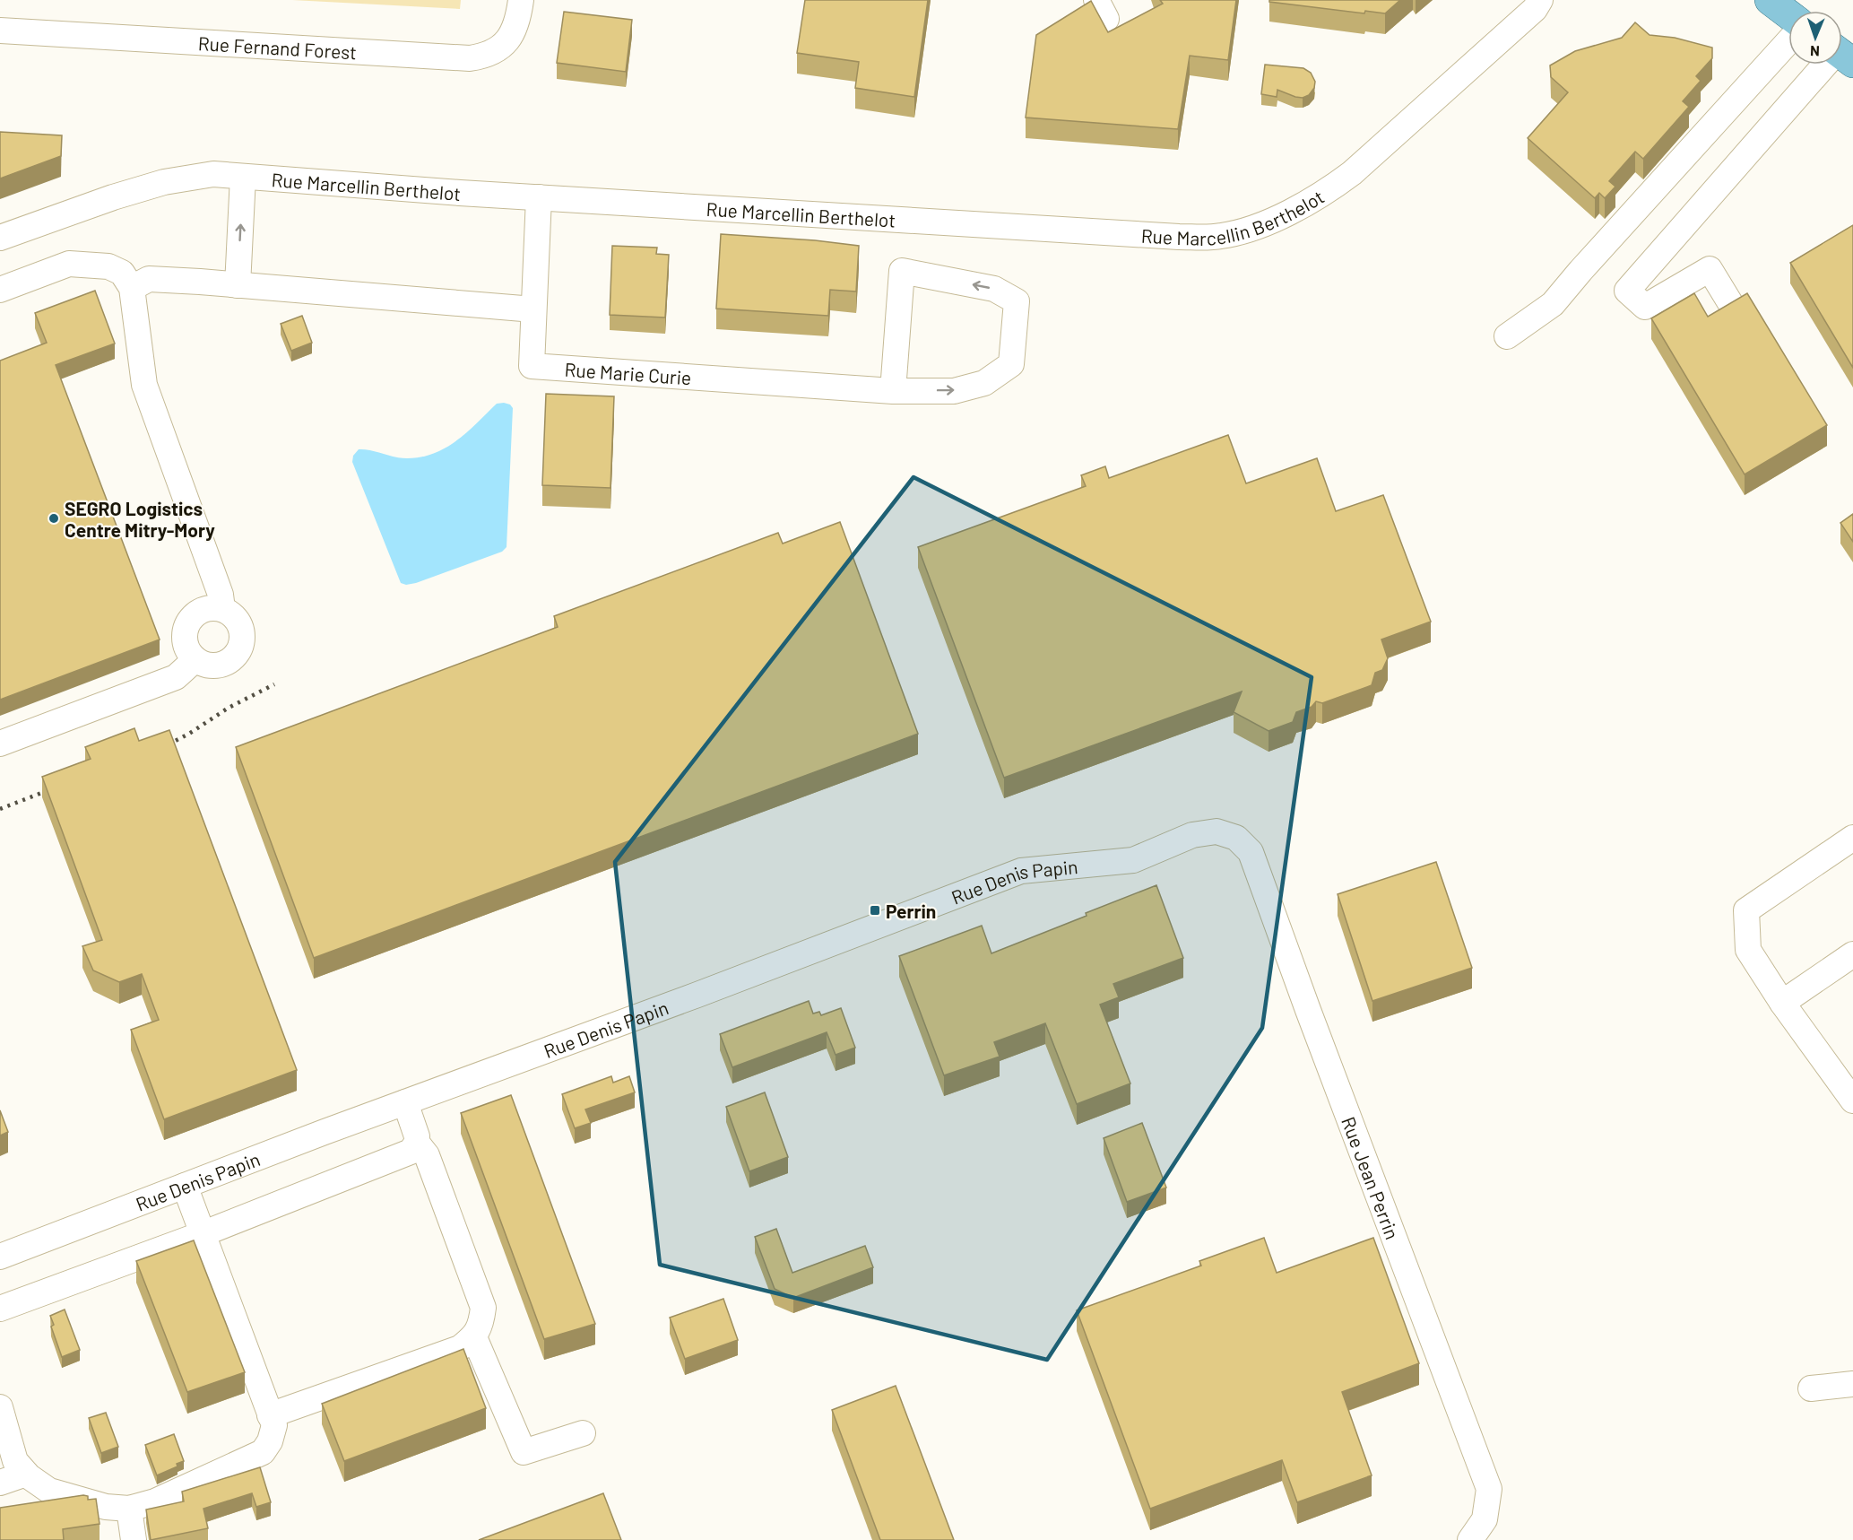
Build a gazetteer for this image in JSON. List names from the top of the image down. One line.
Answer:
{"streets":{"street":["Rue Fernand Forest","Rue Marcellin Berthelot","Rue Marie Curie","Rue Denis Papin","Rue Jean Perrin"]},"crossings":[["Rue Marcellin Berthelot","Rue Marie Curie"],["Rue Denis Papin","Rue Jean Perrin"]],"places":{"other":["SEGRO Logistics Centre Mitry-Mory"],"transit":["Perrin"]},"north":"bottom"}
